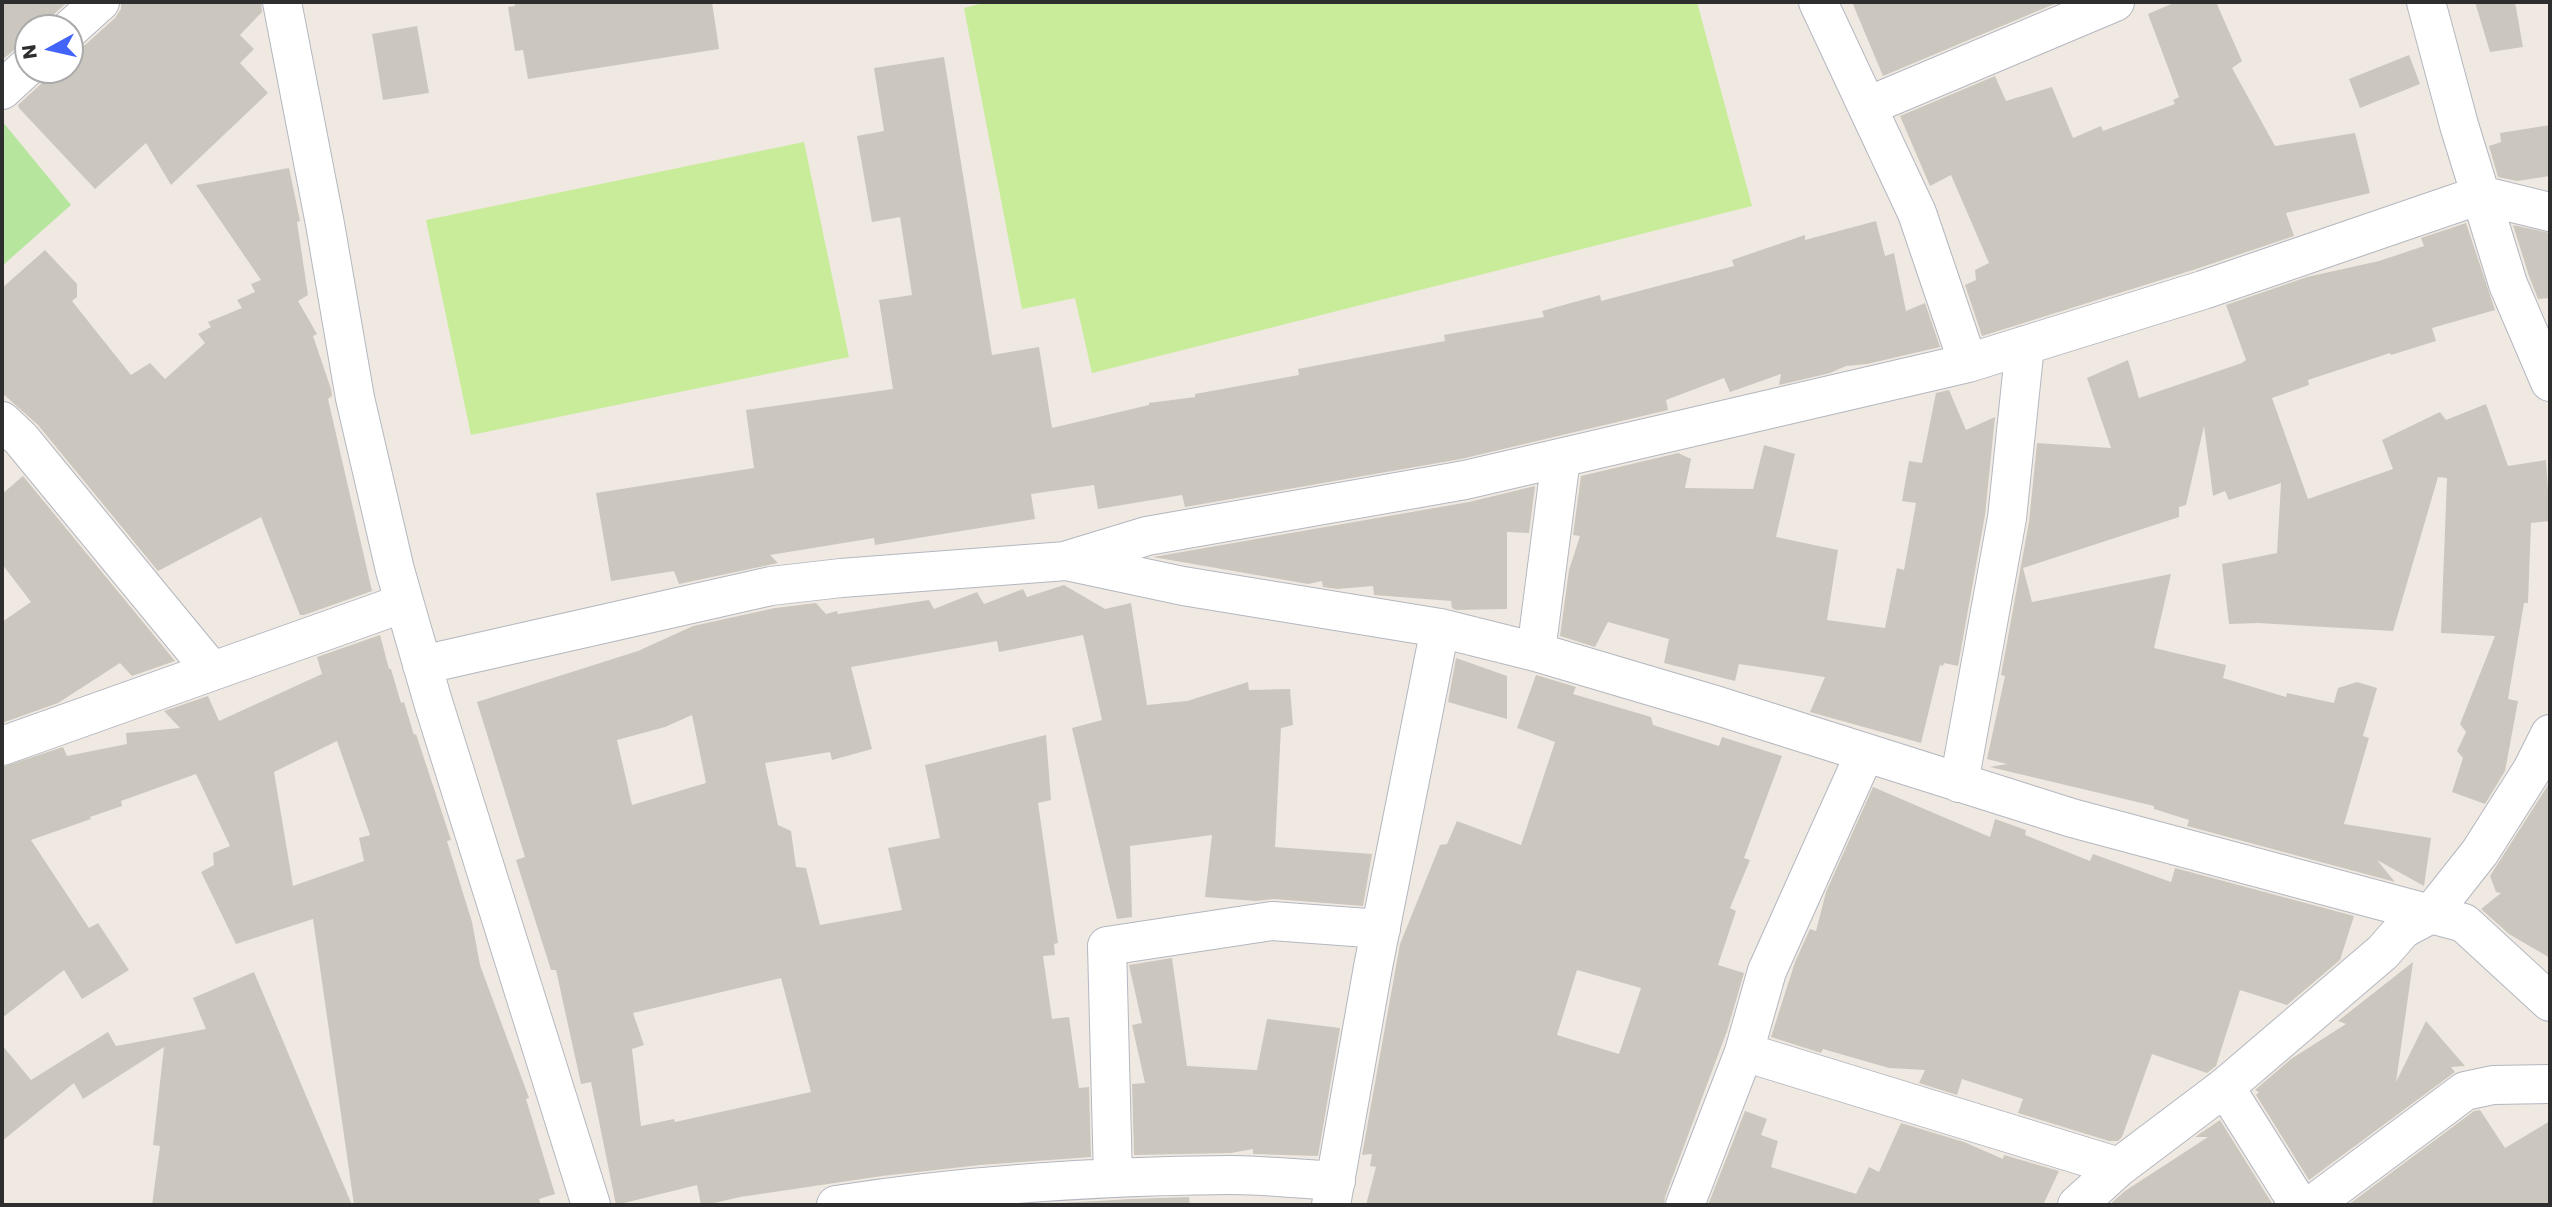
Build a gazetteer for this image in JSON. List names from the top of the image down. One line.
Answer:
{"north":"left"}
